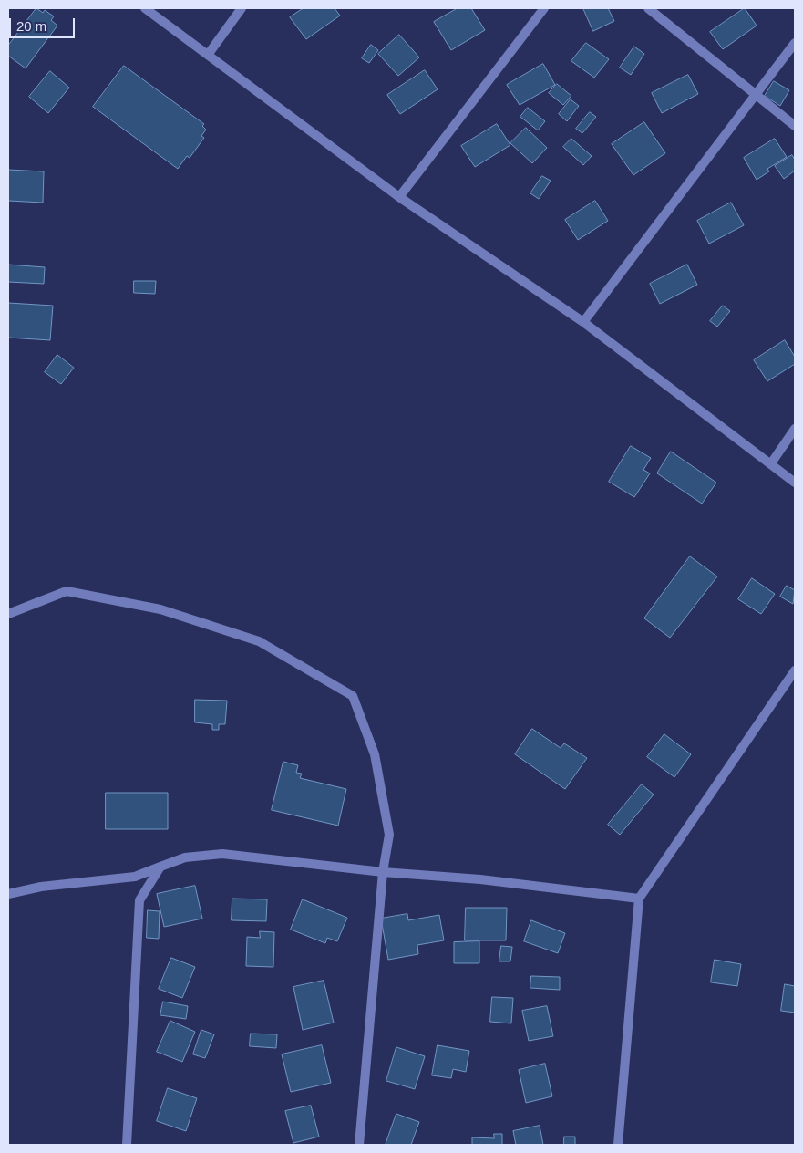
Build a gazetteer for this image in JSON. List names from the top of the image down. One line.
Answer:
{"scale_bar":"20 m"}
